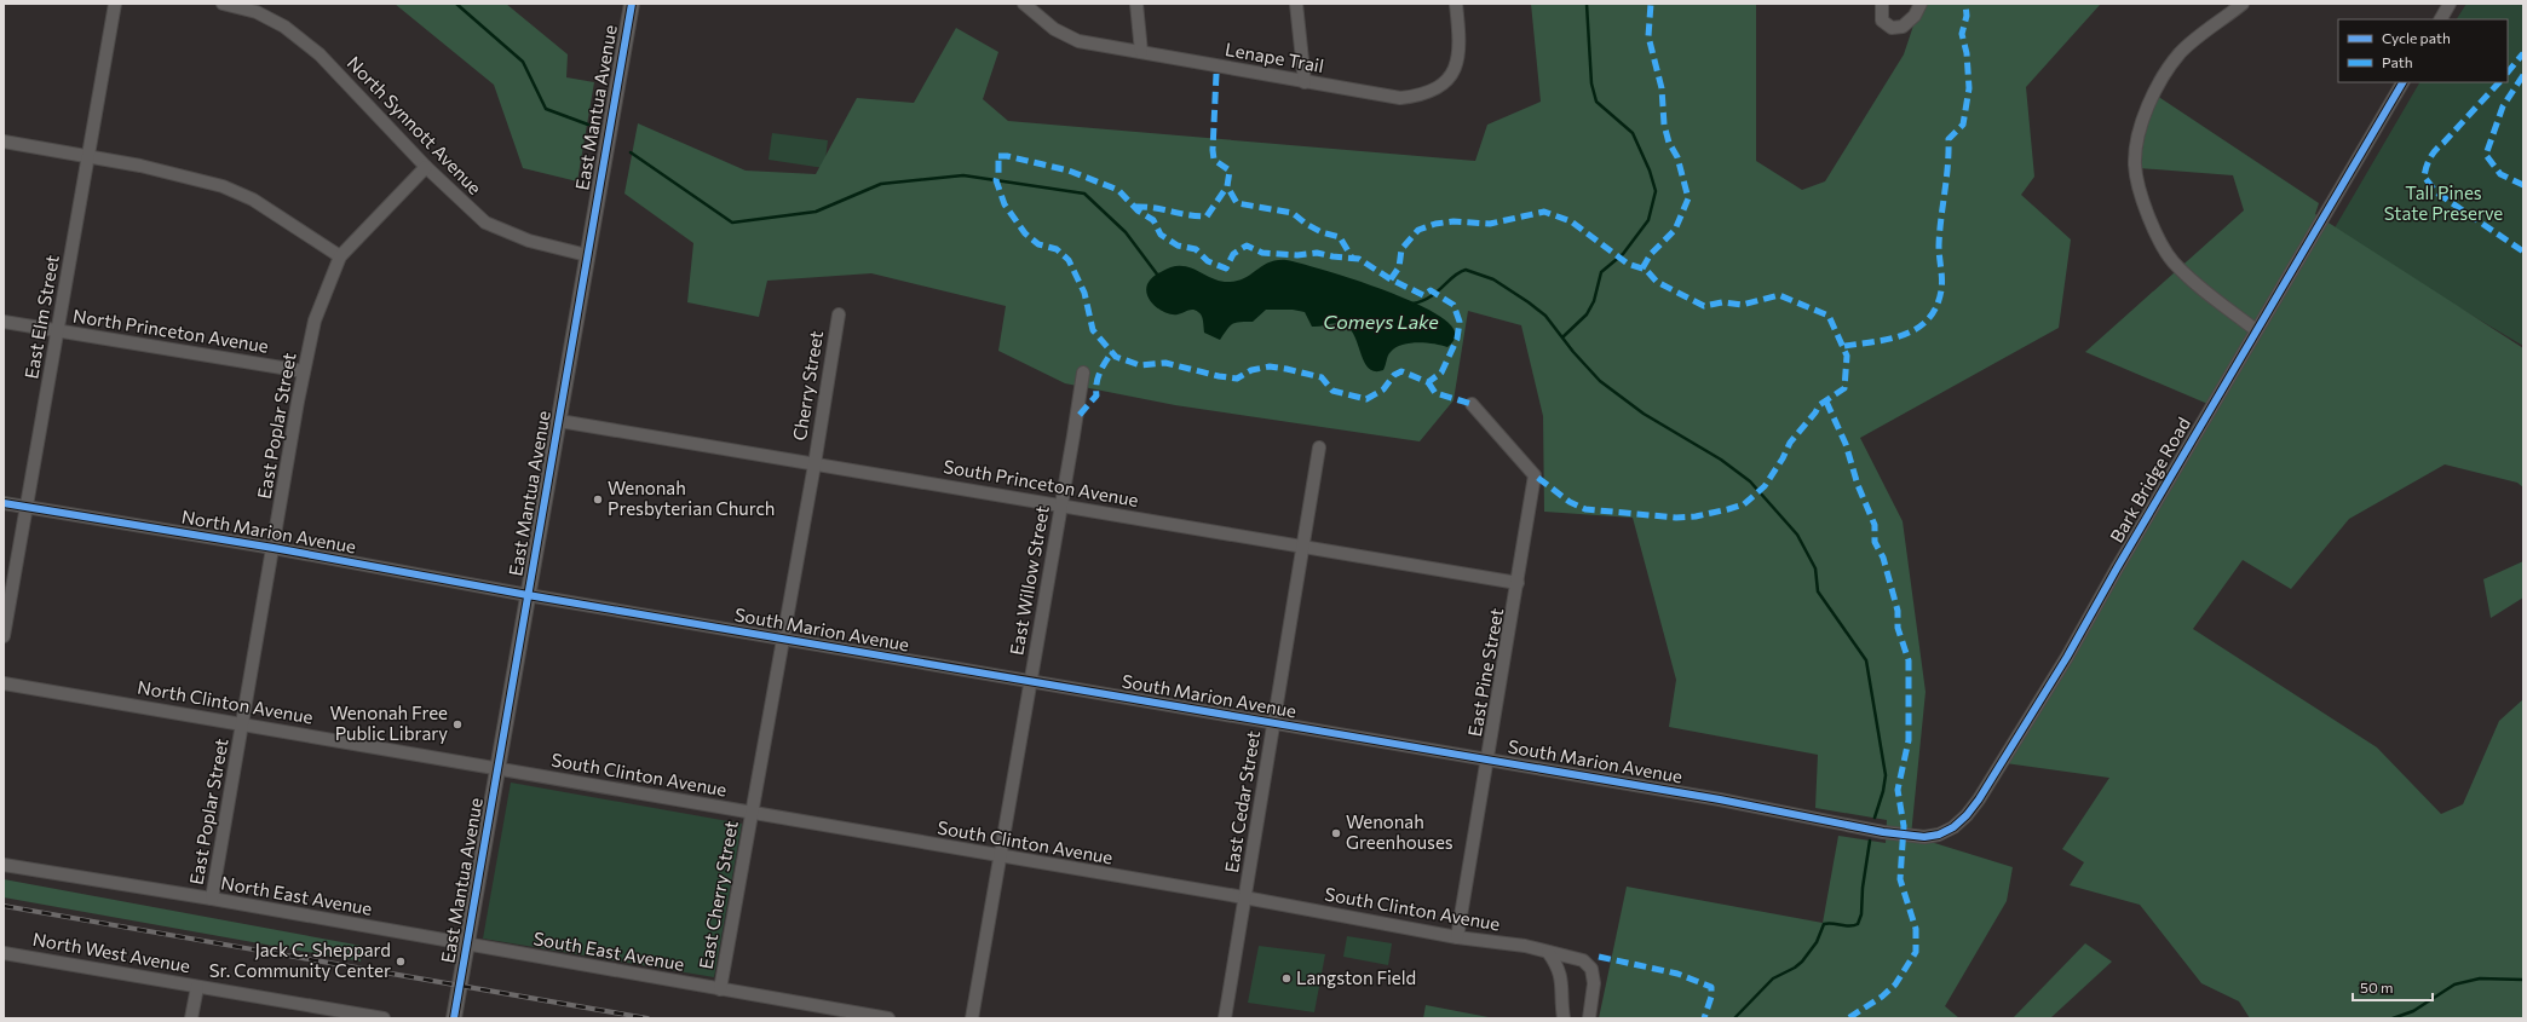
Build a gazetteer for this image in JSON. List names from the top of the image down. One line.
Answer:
{"streets":{"street":["Lenape Trail","East Mantua Avenue","North Synnott Avenue","East Elm Street","North Princeton Avenue","Cherry Street","East Poplar Street","Bark Bridge Road","South Princeton Avenue","North Marion Avenue","East Willow Street","South Marion Avenue","East Pine Street","North Clinton Avenue","South Clinton Avenue","East Cedar Street","East Cherry Street","North East Avenue","South East Avenue","North West Avenue"]},"crossings":[["East Mantua Avenue","North Synnott Avenue"],["East Mantua Avenue","South Princeton Avenue"],["East Mantua Avenue","North Marion Avenue"],["East Mantua Avenue","South Marion Avenue"],["East Mantua Avenue","North Clinton Avenue"],["East Mantua Avenue","South Clinton Avenue"],["East Mantua Avenue","North East Avenue"],["East Mantua Avenue","South East Avenue"],["North Synnott Avenue","East Poplar Street"],["East Elm Street","North Princeton Avenue"],["East Elm Street","North Marion Avenue"],["North Princeton Avenue","East Poplar Street"],["Cherry Street","South Princeton Avenue"],["Cherry Street","East Cherry Street"],["East Poplar Street","North Marion Avenue"],["East Poplar Street","North Clinton Avenue"],["East Poplar Street","North East Avenue"],["Bark Bridge Road","South Marion Avenue"],["South Princeton Avenue","East Willow Street"],["South Princeton Avenue","East Pine Street"],["South Princeton Avenue","East Cedar Street"],["South Princeton Avenue","East Cherry Street"],["North Marion Avenue","South Marion Avenue"],["East Willow Street","South Marion Avenue"],["East Willow Street","South Clinton Avenue"],["South Marion Avenue","East Pine Street"],["South Marion Avenue","East Cedar Street"],["South Marion Avenue","East Cherry Street"],["East Pine Street","South Clinton Avenue"],["North Clinton Avenue","South Clinton Avenue"],["South Clinton Avenue","East Cedar Street"],["South Clinton Avenue","East Cherry Street"],["East Cherry Street","South East Avenue"],["North East Avenue","South East Avenue"]],"water":["Comeys Lake"],"parks":["Tall Pines State Preserve"],"places":["Wenonah Presbyterian Church","Wenonah Free Public Library","Wenonah Greenhouses","Jack C. Sheppard Sr. Community Center","Langston Field"],"legend":["Cycle path","Path"],"scale_bar":"50 m"}
